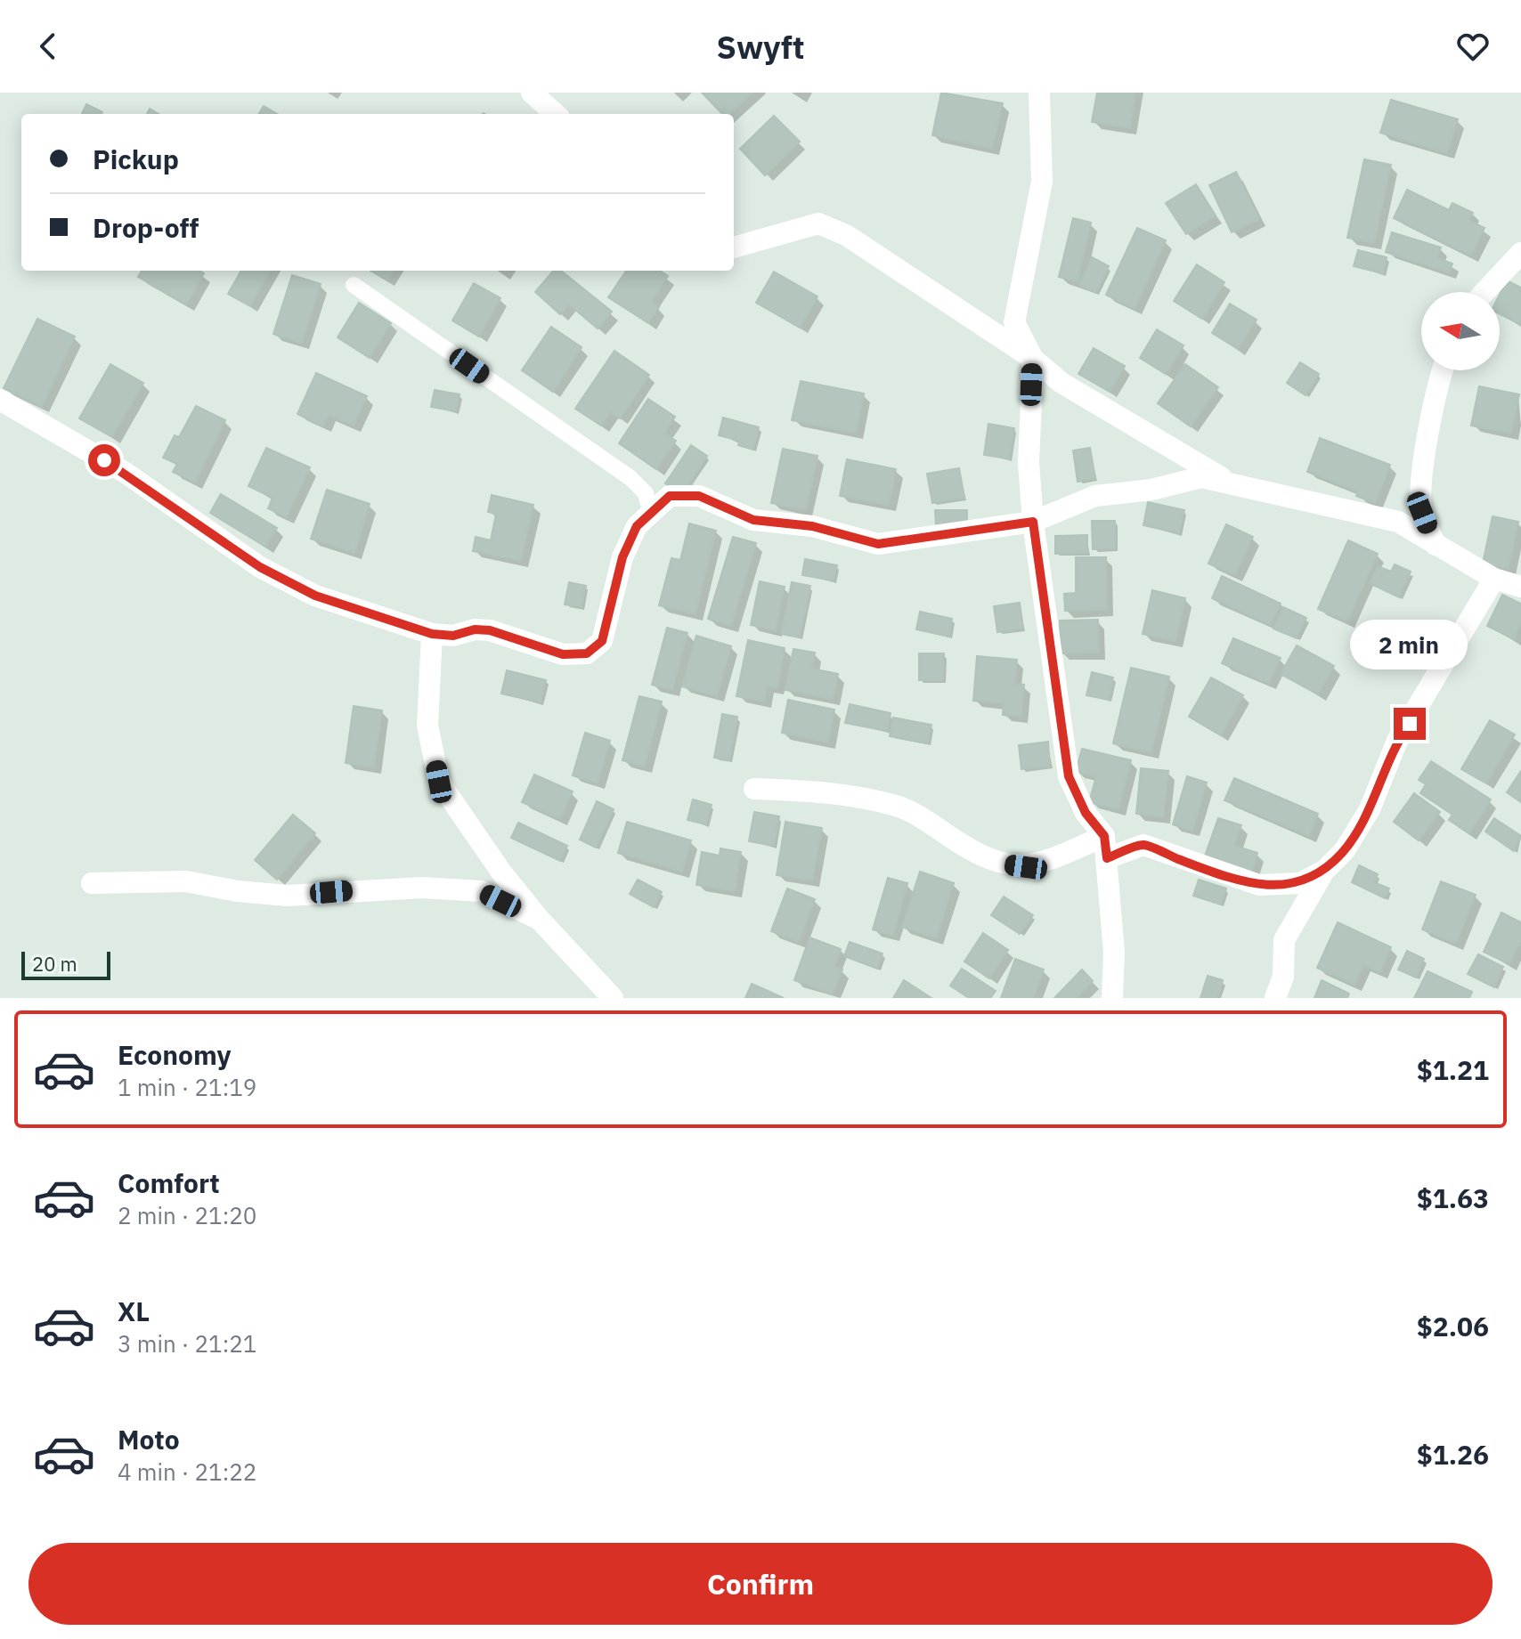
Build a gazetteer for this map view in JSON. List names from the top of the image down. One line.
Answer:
{"scale_bar":"20 m","north":"left","page":{"header":"Swyft","banner":["Pickup","Drop-off"],"bubble":"2 min","scale":"20 m","list":[{"name":"Economy","note":"1 min · 21:19","value":"$1.21"},{"name":"Comfort","note":"2 min · 21:20","value":"$1.63"},{"name":"XL","note":"3 min · 21:21","value":"$2.06"},{"name":"Moto","note":"4 min · 21:22","value":"$1.26"}],"buttons":"Confirm"}}
